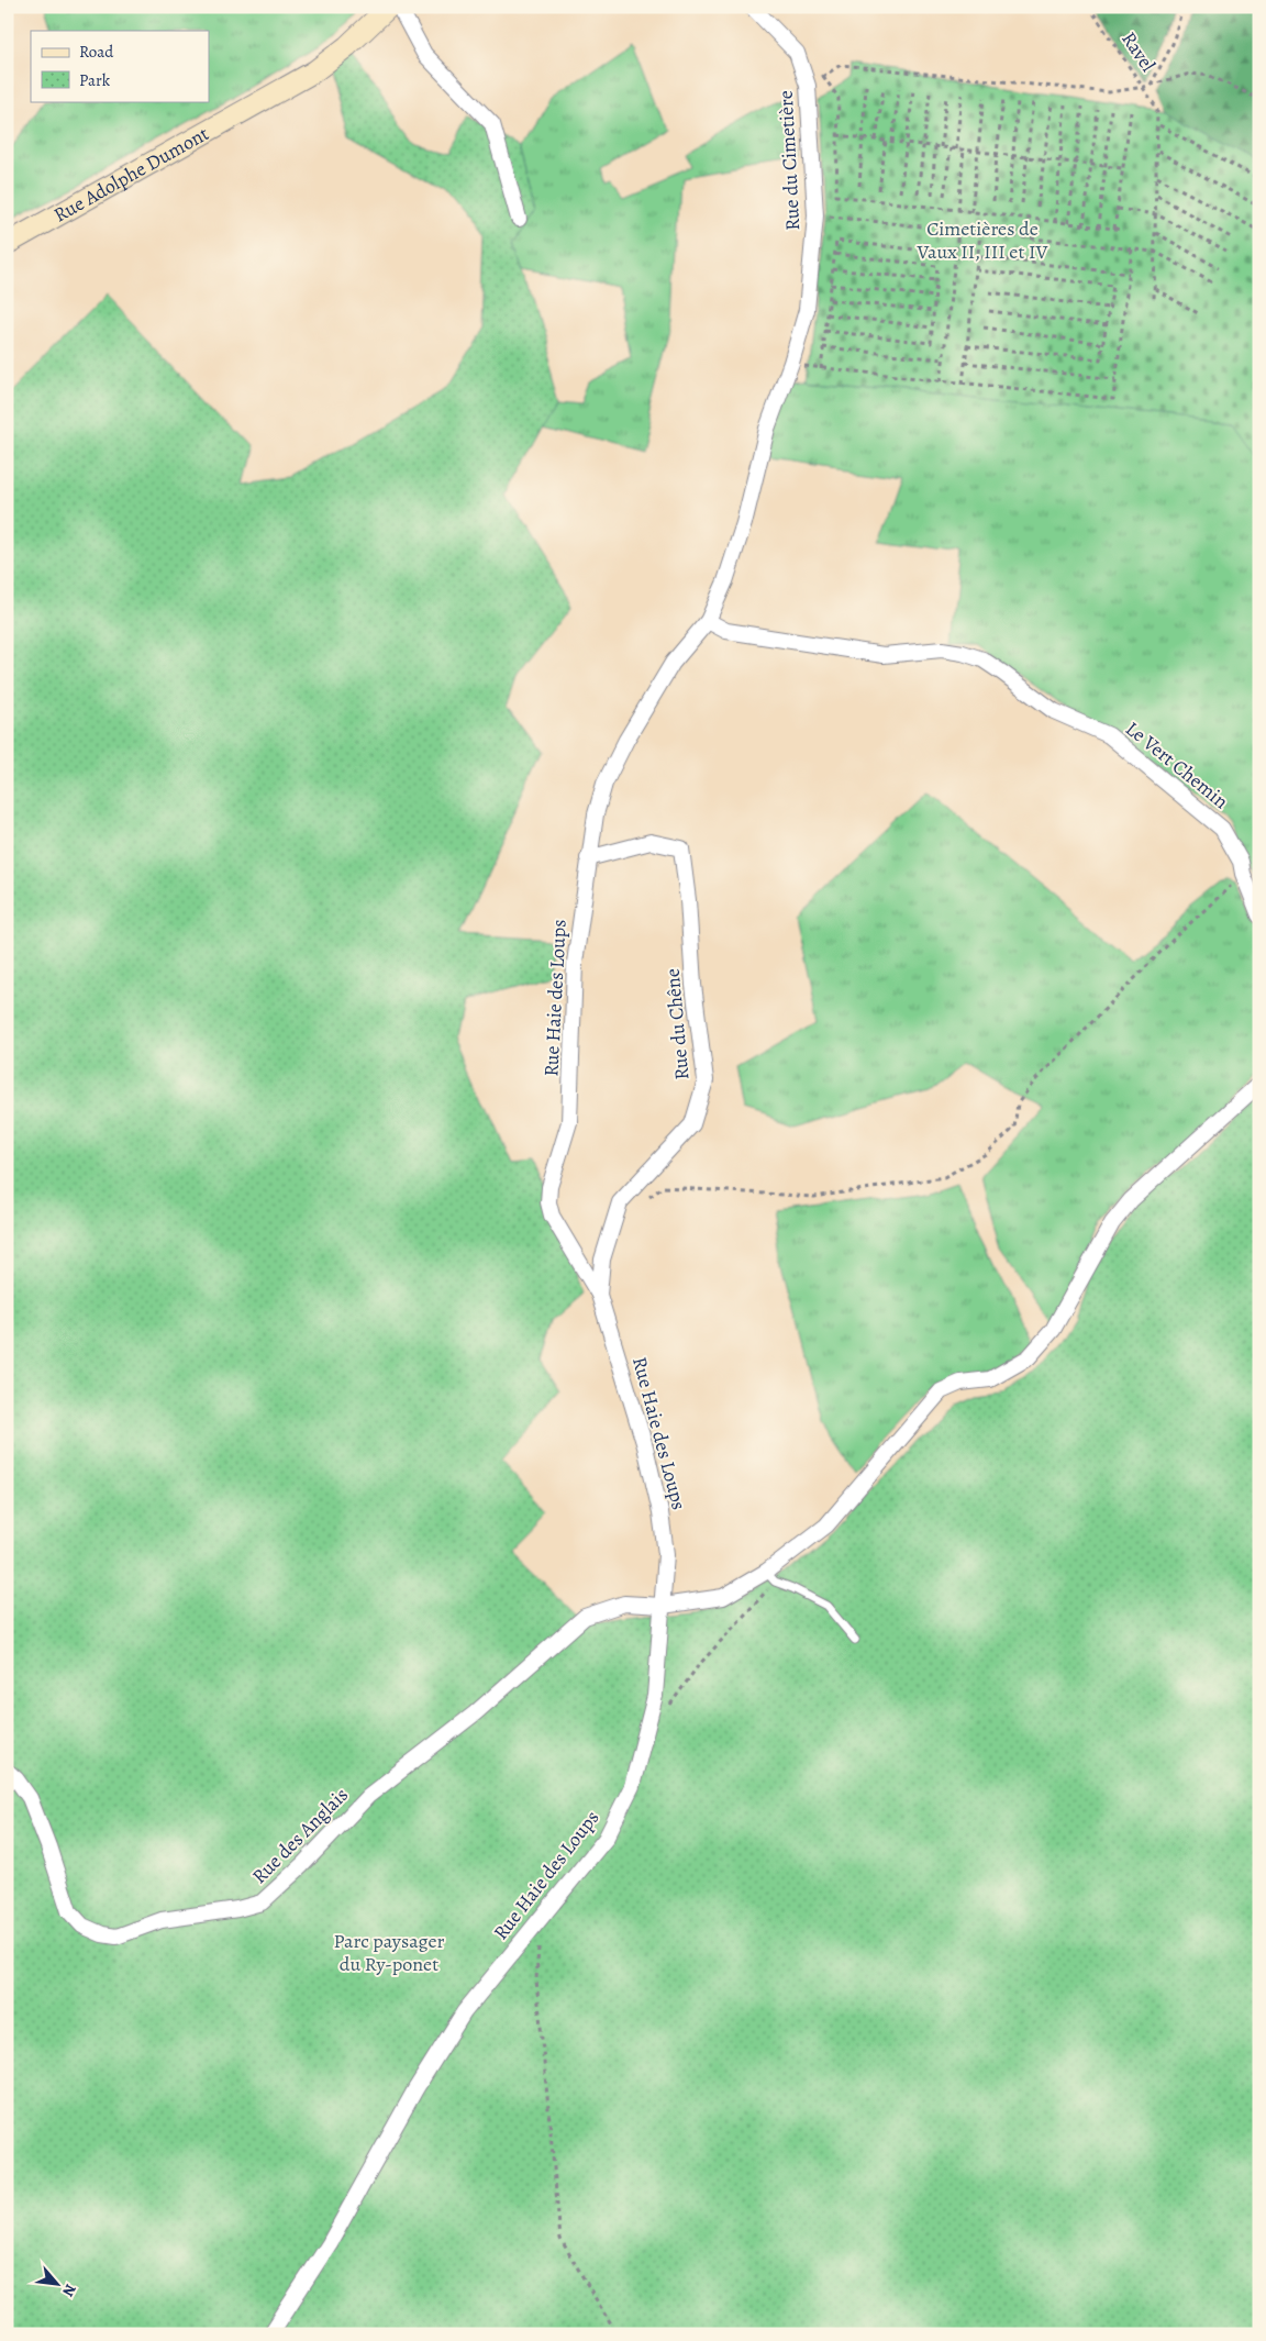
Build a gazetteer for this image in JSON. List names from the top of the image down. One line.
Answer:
{"streets":{"main road":["Rue Adolphe Dumont"],"street":["Rue du Cimetière","Le Vert Chemin","Rue Haie des Loups","Rue du Chêne","Rue des Anglais"],"path":["Ravel"]},"crossings":[["Rue du Cimetière","Rue Haie des Loups"],["Le Vert Chemin","Rue Haie des Loups"],["Rue Haie des Loups","Rue du Chêne"],["Rue Haie des Loups","Rue des Anglais"]],"parks":["Cimetières de Vaux II, III et IV","Parc paysager du Ry-ponet"],"legend":["Road","Park"],"north":"bottom right"}
